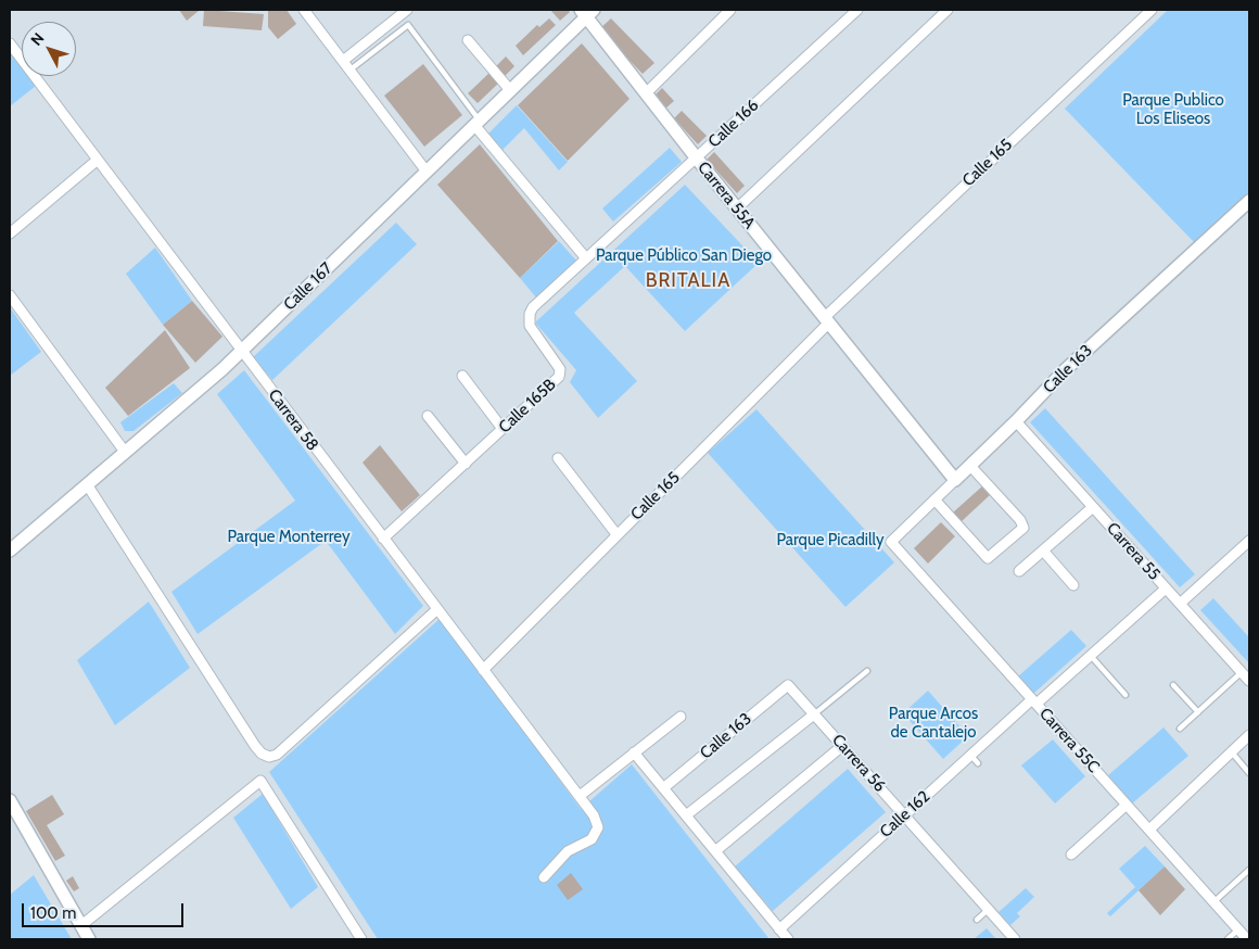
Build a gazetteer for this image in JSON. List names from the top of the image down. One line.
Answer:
{"streets":{"street":["Calle 166","Calle 165","Carrera 55A","Calle 167","Calle 163","Calle 165B","Carrera 58","Carrera 55","Carrera 55C","Carrera 56","Calle 162"]},"crossings":[["Calle 166","Carrera 55A"],["Calle 166","Calle 165B"],["Calle 165","Carrera 55A"],["Calle 165","Carrera 58"],["Carrera 55A","Calle 167"],["Carrera 55A","Calle 163"],["Calle 167","Carrera 58"],["Calle 163","Carrera 55"],["Calle 163","Carrera 55C"],["Calle 163","Carrera 56"],["Calle 165B","Carrera 58"],["Carrera 55","Calle 162"],["Carrera 55C","Calle 162"],["Carrera 56","Calle 162"]],"districts":["BRITALIA"],"parks":["Parque Publico Los Eliseos","Parque Público San Diego","Parque Monterrey","Parque Picadilly","Parque Arcos de Cantalejo"],"scale_bar":"100 m","north":"top left"}
